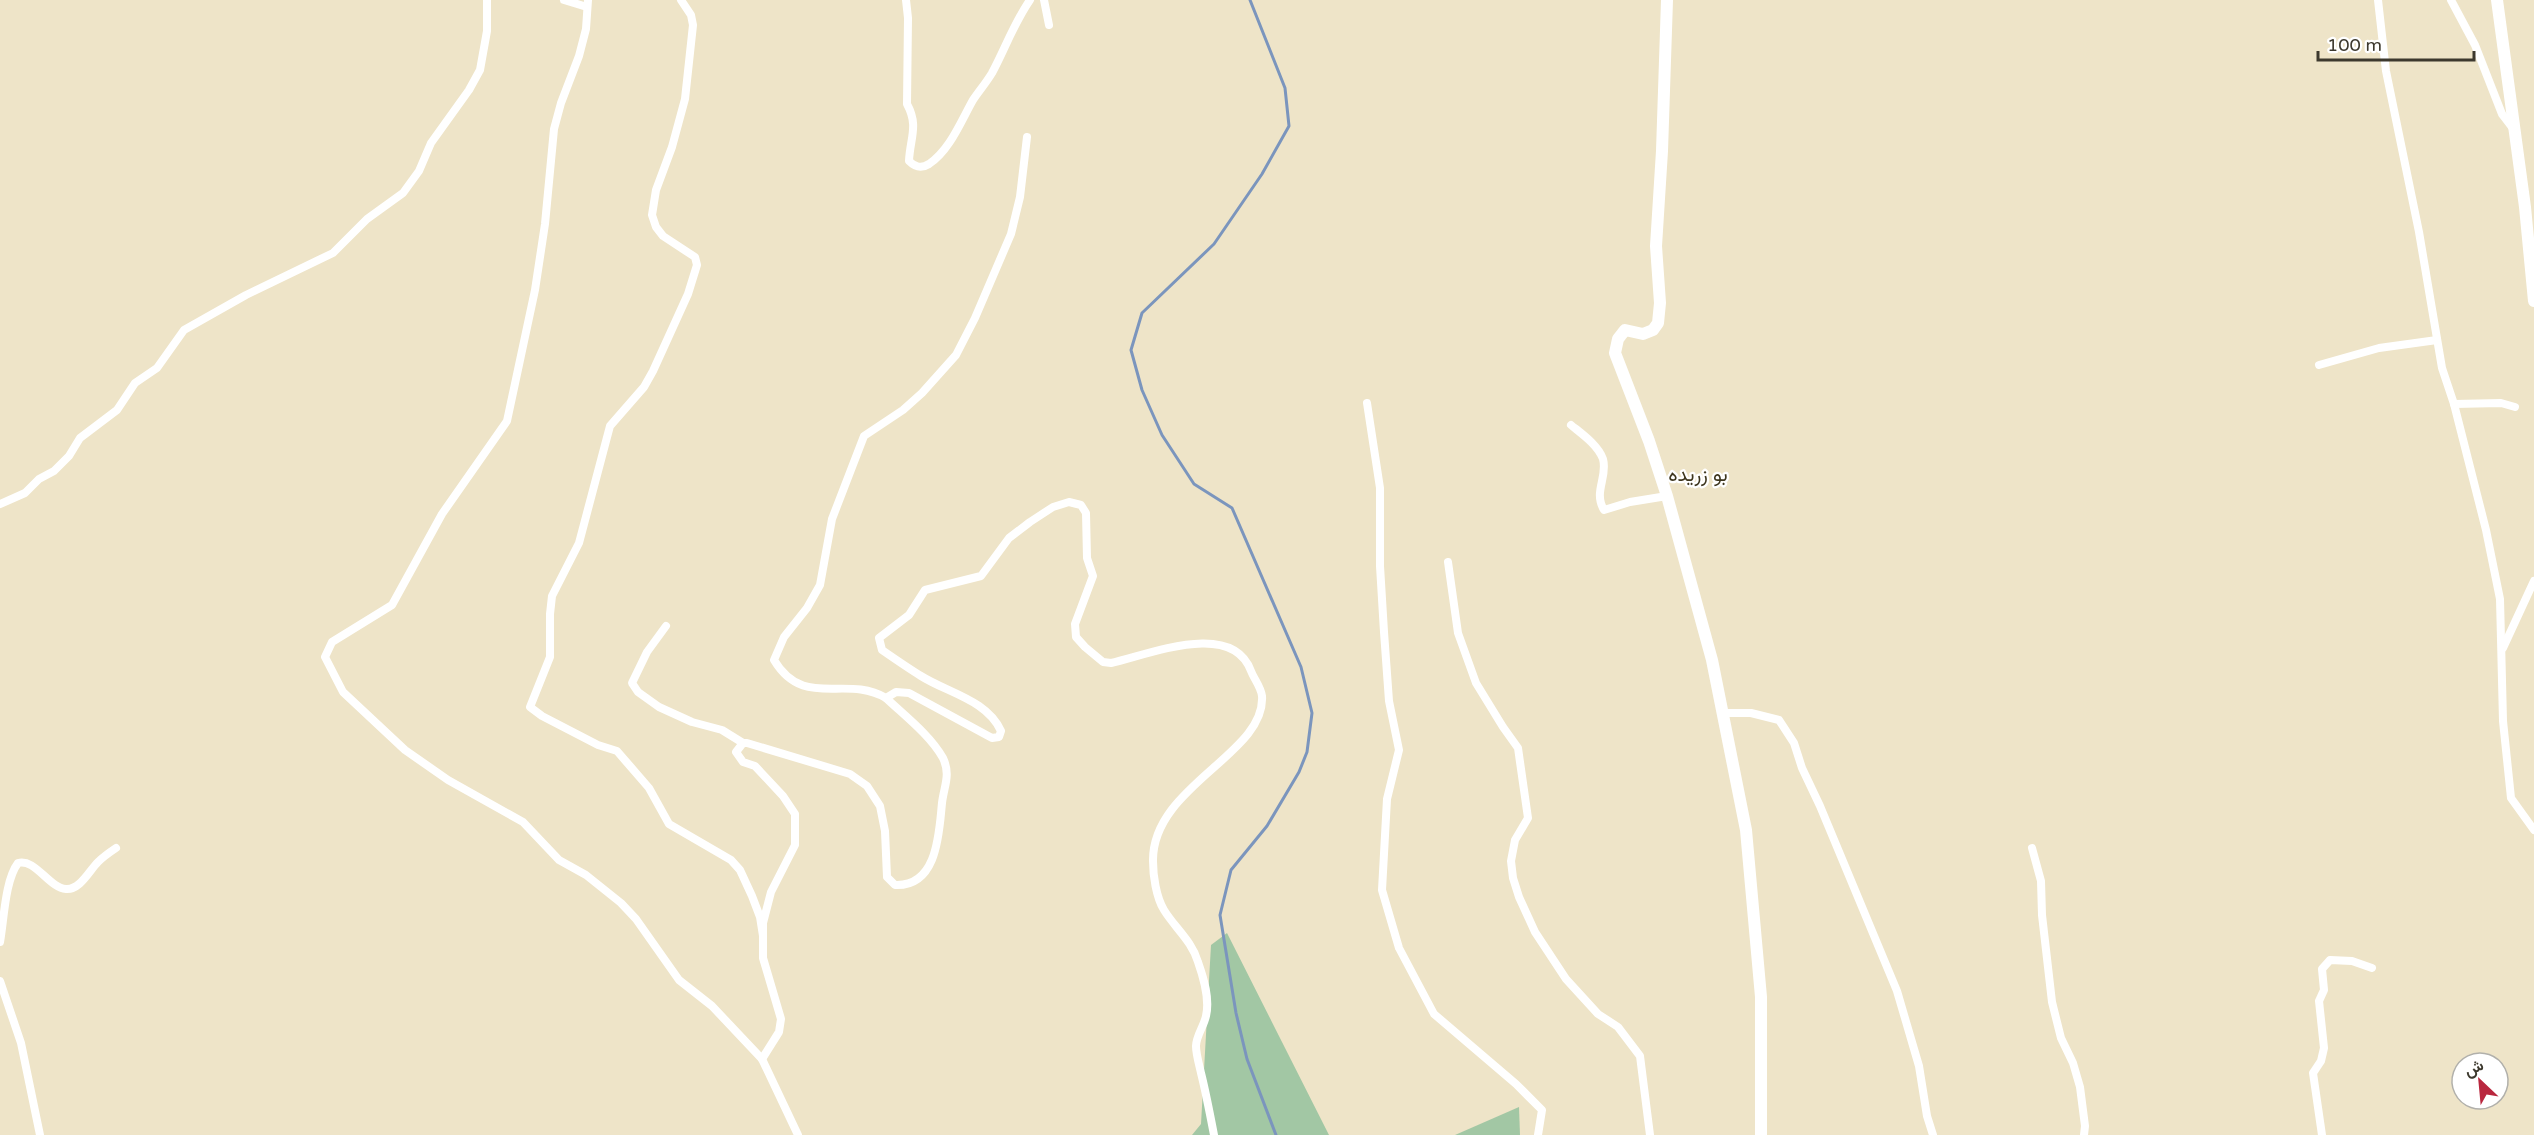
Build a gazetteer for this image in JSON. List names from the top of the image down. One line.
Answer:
{"districts":["بو زريده"],"scale_bar":"100 m","north":"top left"}
